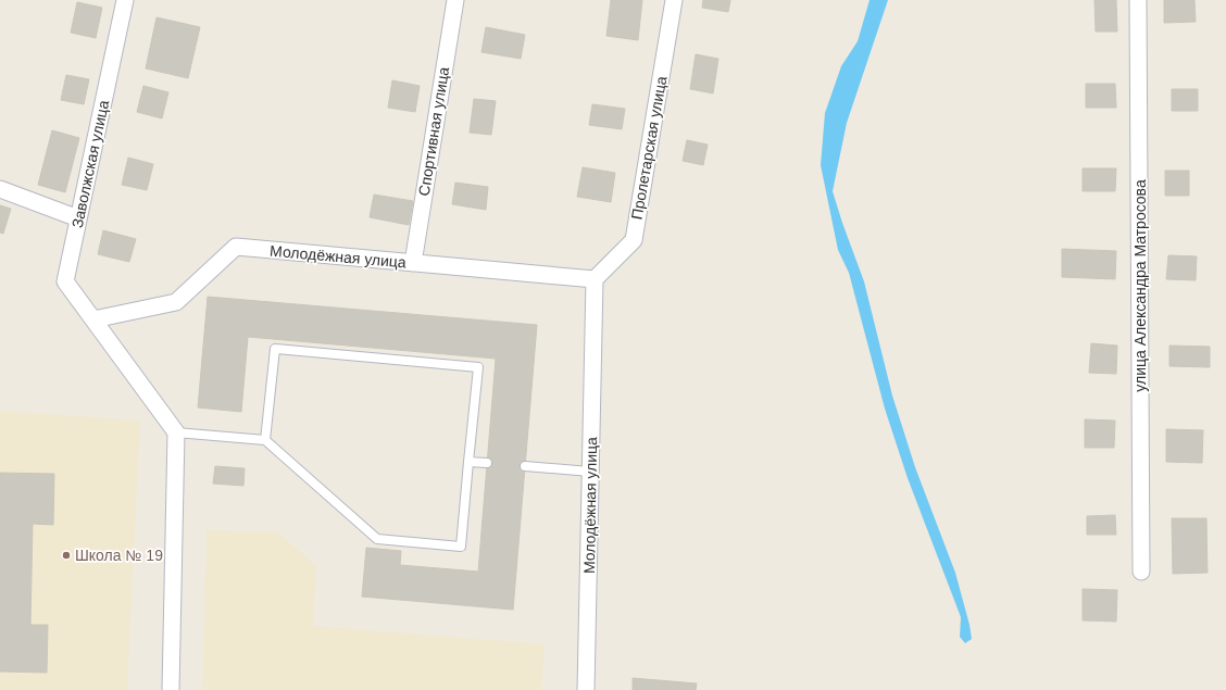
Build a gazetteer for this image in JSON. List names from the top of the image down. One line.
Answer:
{"streets":{"street":["Спортивная улица","Пролетарская улица","Заволжская улица","Молодёжная улица","улица Александра Матросова"]},"crossings":[["Спортивная улица","Молодёжная улица"],["Пролетарская улица","Молодёжная улица"],["Заволжская улица","Молодёжная улица"]],"places":["Школа № 19"]}
